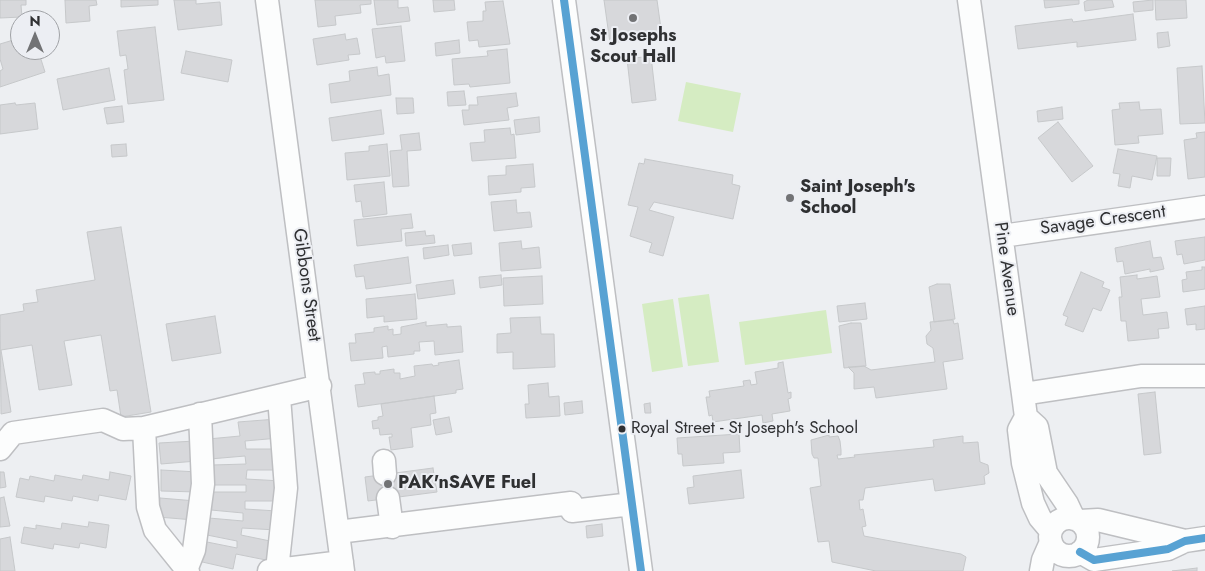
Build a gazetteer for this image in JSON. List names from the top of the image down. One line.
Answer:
{"streets":{"street":["Savage Crescent","Pine Avenue","Gibbons Street"]},"crossings":[["Savage Crescent","Pine Avenue"]],"places":["St Josephs Scout Hall","Saint Joseph's School","Royal Street - St Joseph's School","PAK'nSAVE Fuel"],"north":"top"}
